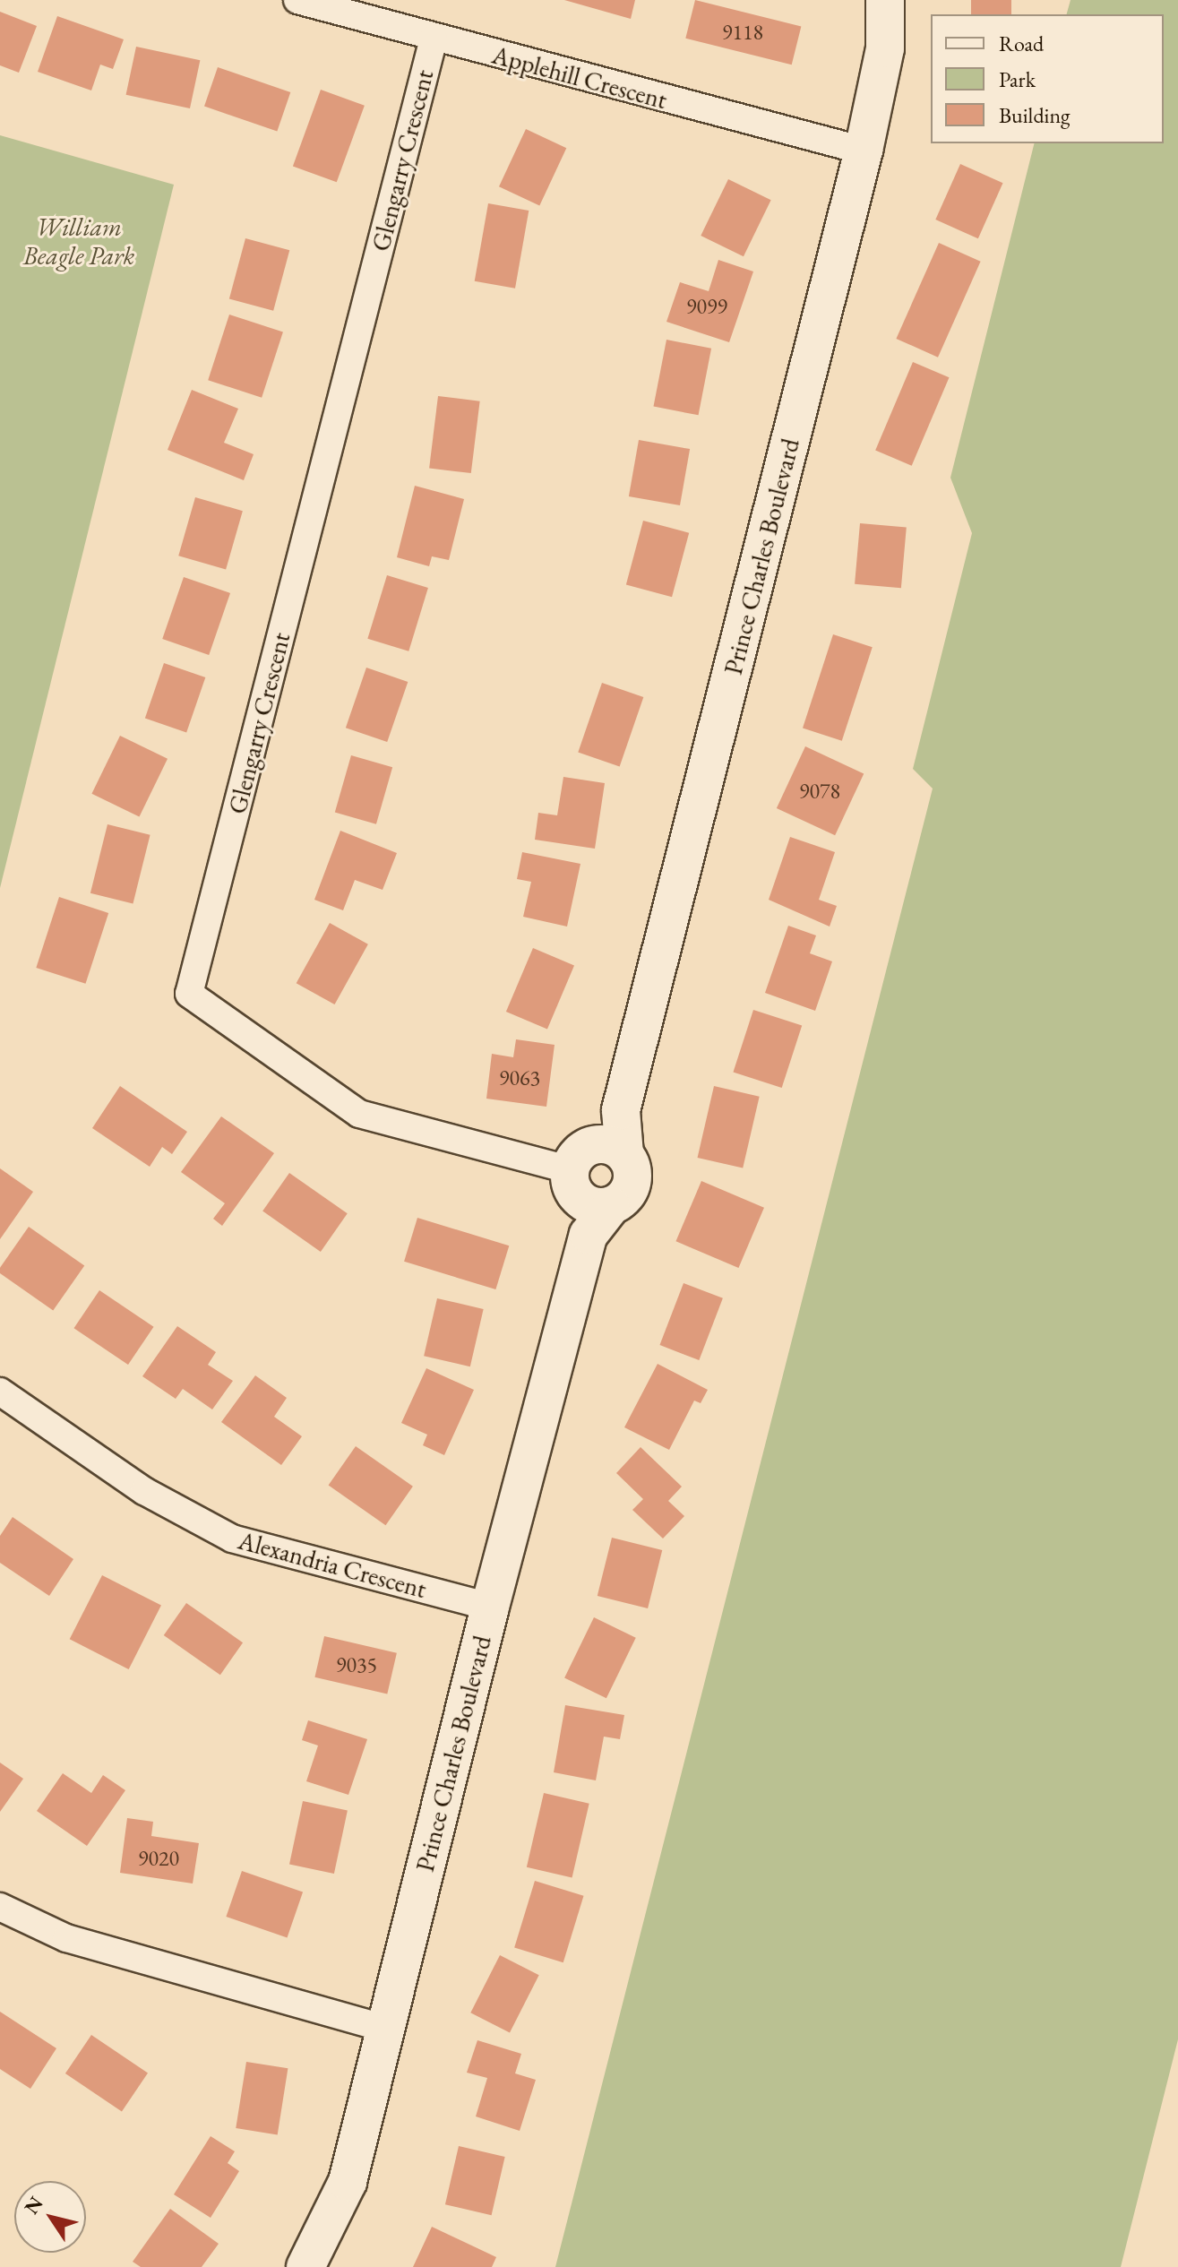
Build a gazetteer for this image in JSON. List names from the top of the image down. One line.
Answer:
{"streets":{"street":["Applehill Crescent","Glengarry Crescent","Prince Charles Boulevard","Alexandria Crescent"]},"crossings":[["Applehill Crescent","Glengarry Crescent"],["Applehill Crescent","Prince Charles Boulevard"],["Glengarry Crescent","Prince Charles Boulevard"],["Prince Charles Boulevard","Alexandria Crescent"]],"parks":["William Beagle Park"],"house_numbers":["9118","9099","9078","9063","9035","9020"],"legend":["Road","Park","Building"],"north":"top left"}
